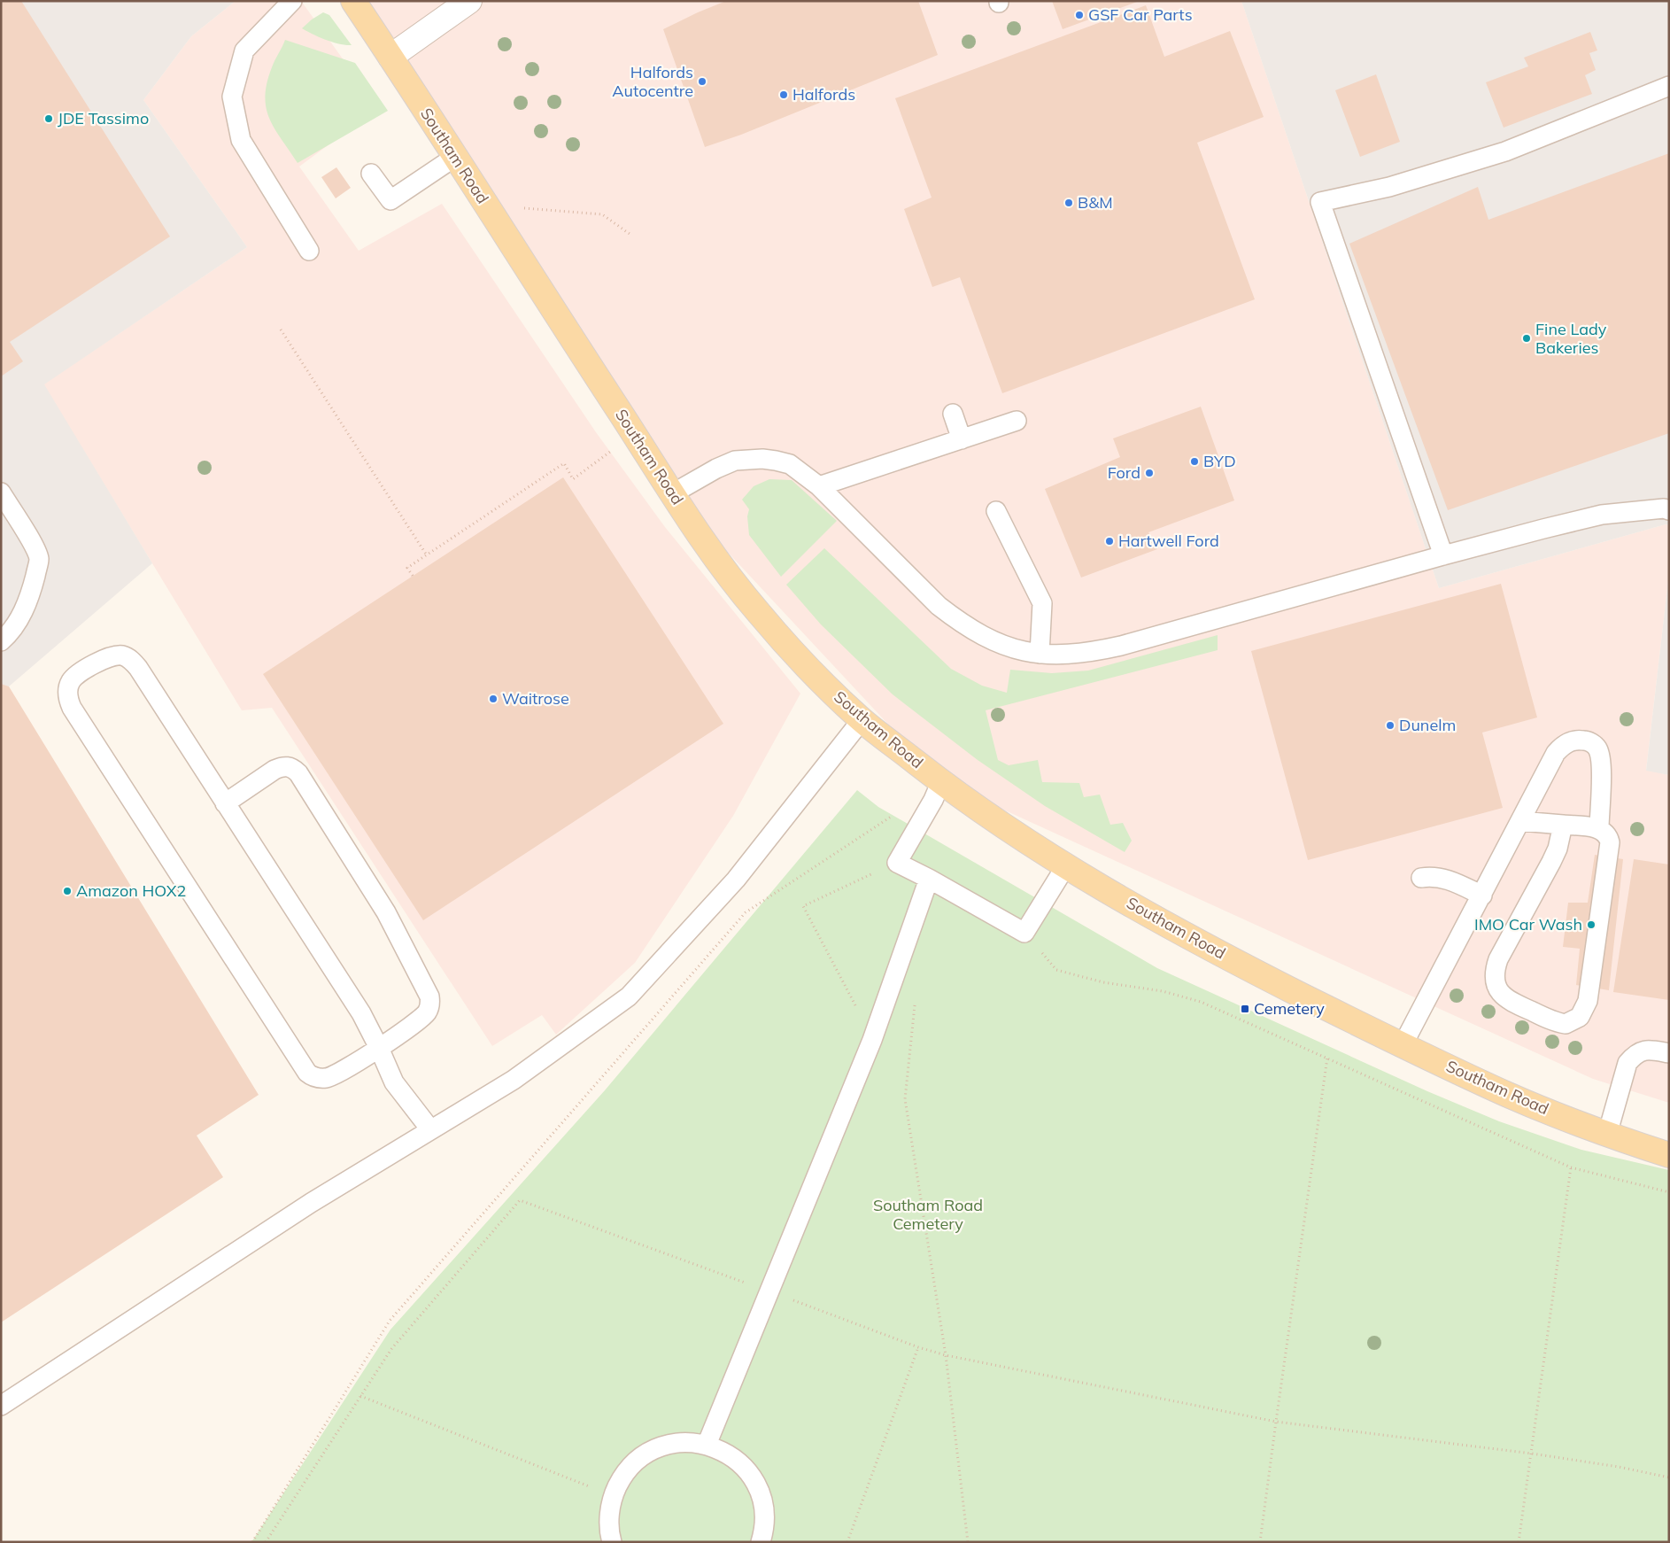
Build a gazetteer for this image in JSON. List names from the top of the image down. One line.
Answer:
{"streets":{"main road":["Southam Road"]},"parks":["Southam Road Cemetery"],"places":{"other":["GSF Car Parts","Halfords Autocentre","Halfords","JDE Tassimo","B&M","Fine Lady Bakeries","BYD","Ford","Hartwell Ford","Waitrose","Dunelm","Amazon HOX2","IMO Car Wash"],"transit":["Cemetery"]}}
